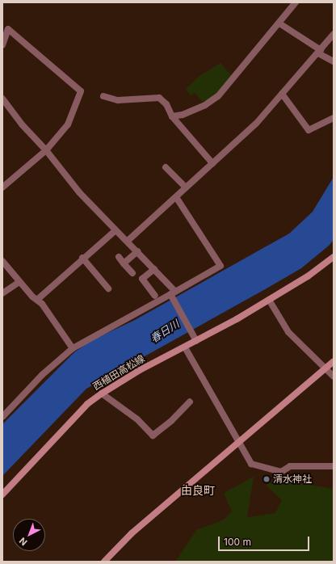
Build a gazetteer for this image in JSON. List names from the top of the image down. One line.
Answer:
{"streets":{"main road":["西植田高松線"]},"districts":["由良町"],"water":["春日川"],"places":["清水神社"],"scale_bar":"100 m","north":"bottom left"}
